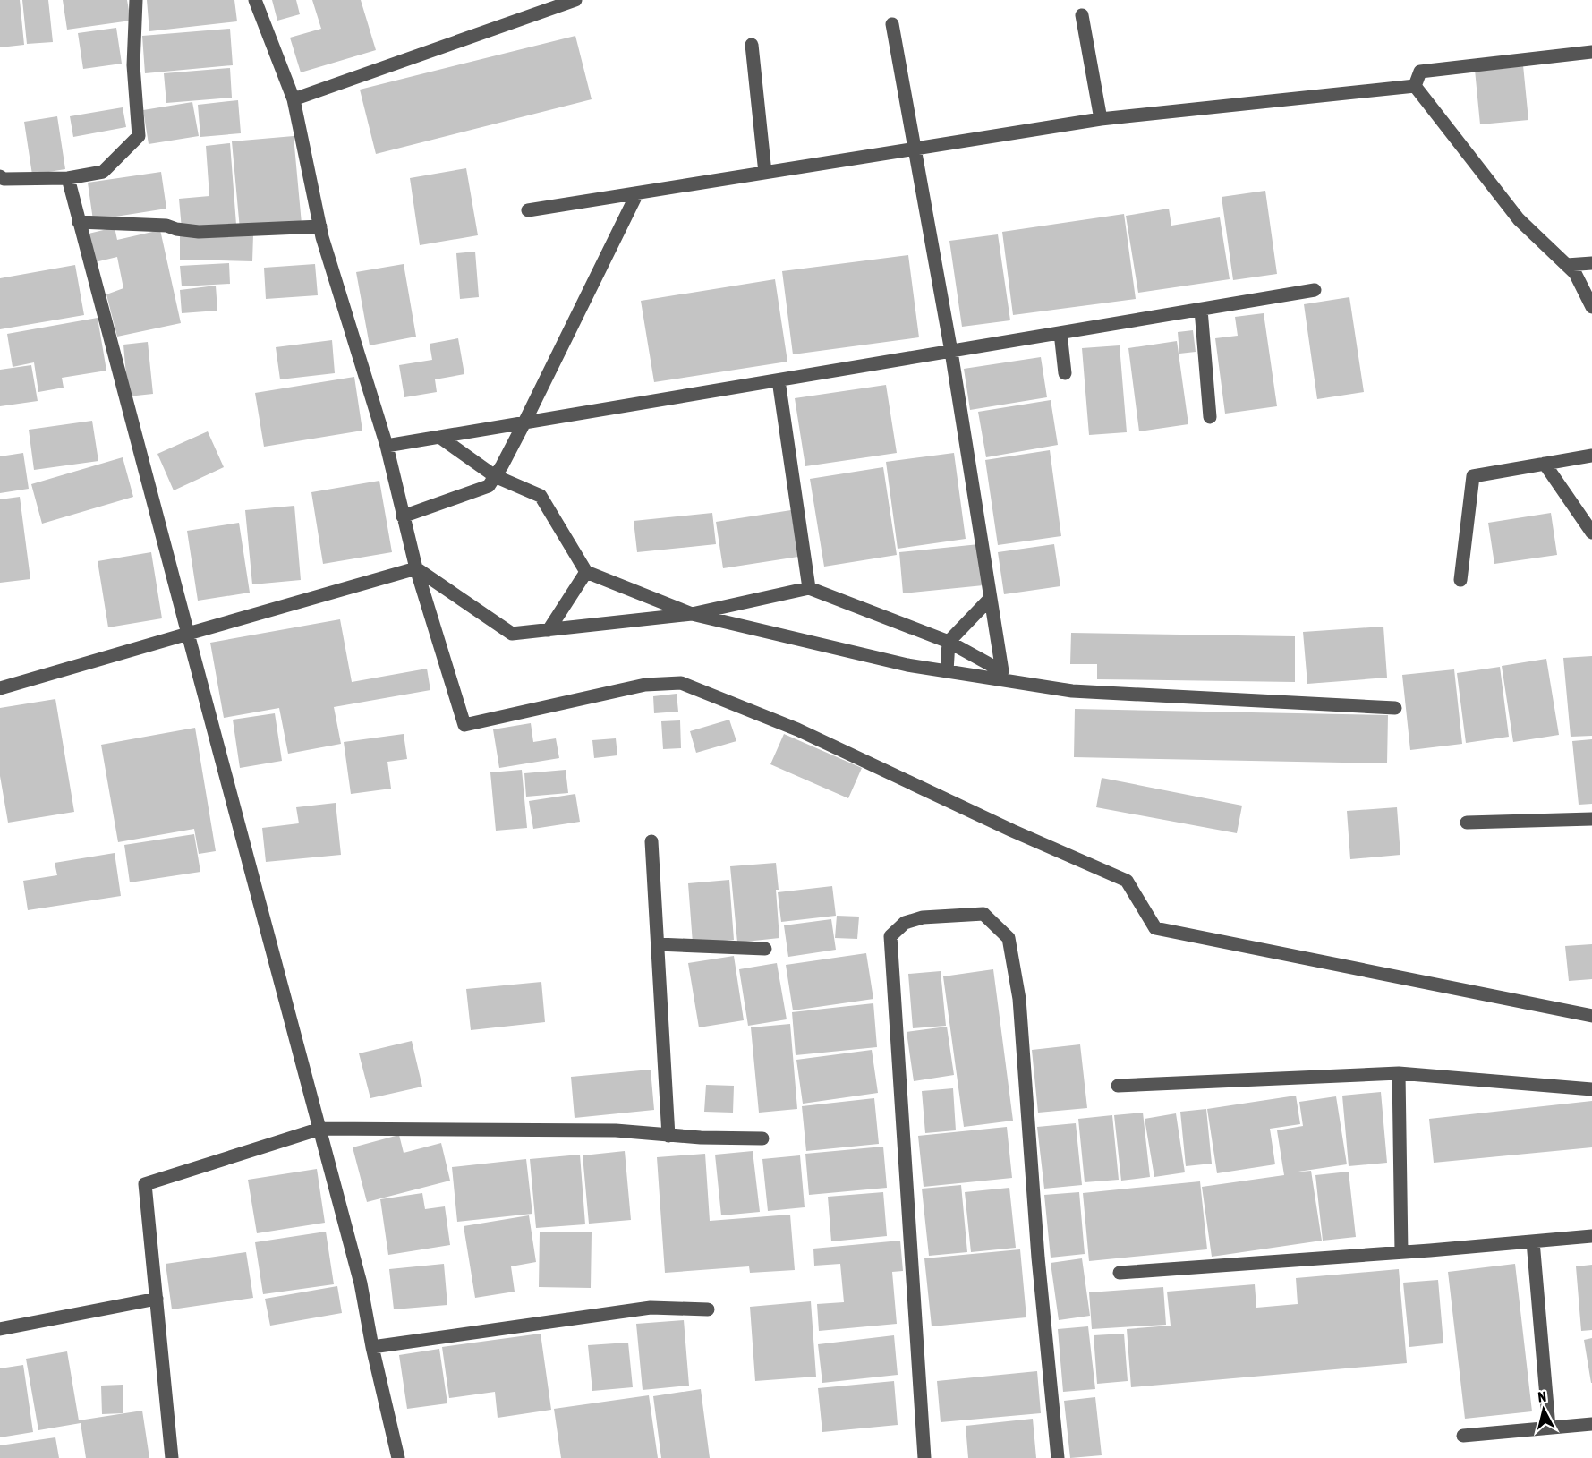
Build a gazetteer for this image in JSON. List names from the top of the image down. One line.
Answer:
{"north":"top"}
